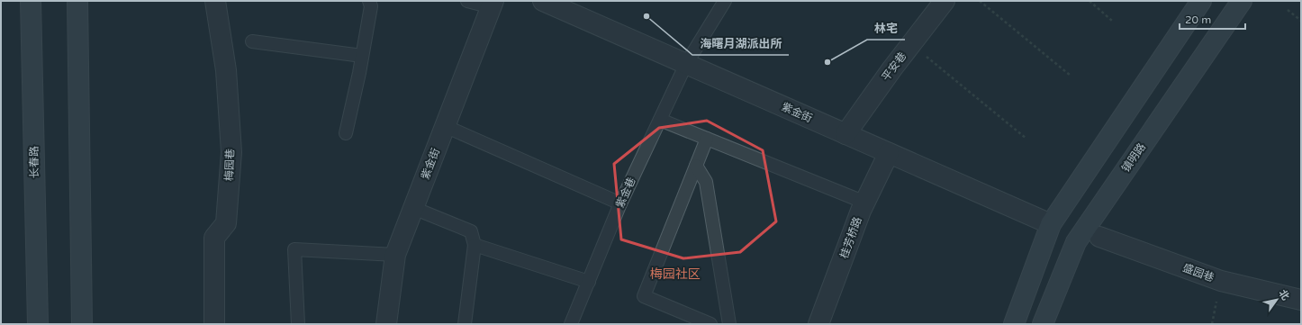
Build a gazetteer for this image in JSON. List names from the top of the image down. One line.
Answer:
{"streets":{"main road":["镇明路","长春路"],"street":["平安巷","紫金街","梅园巷","桂芳桥路","盛园巷"],"lane":["紫金巷"]},"crossings":[["平安巷","紫金街"],["紫金街","紫金巷"],["紫金街","桂芳桥路"]],"districts":["梅园社区"],"places":["海曙月湖派出所","林宅"],"scale_bar":"20 m","north":"top right"}
